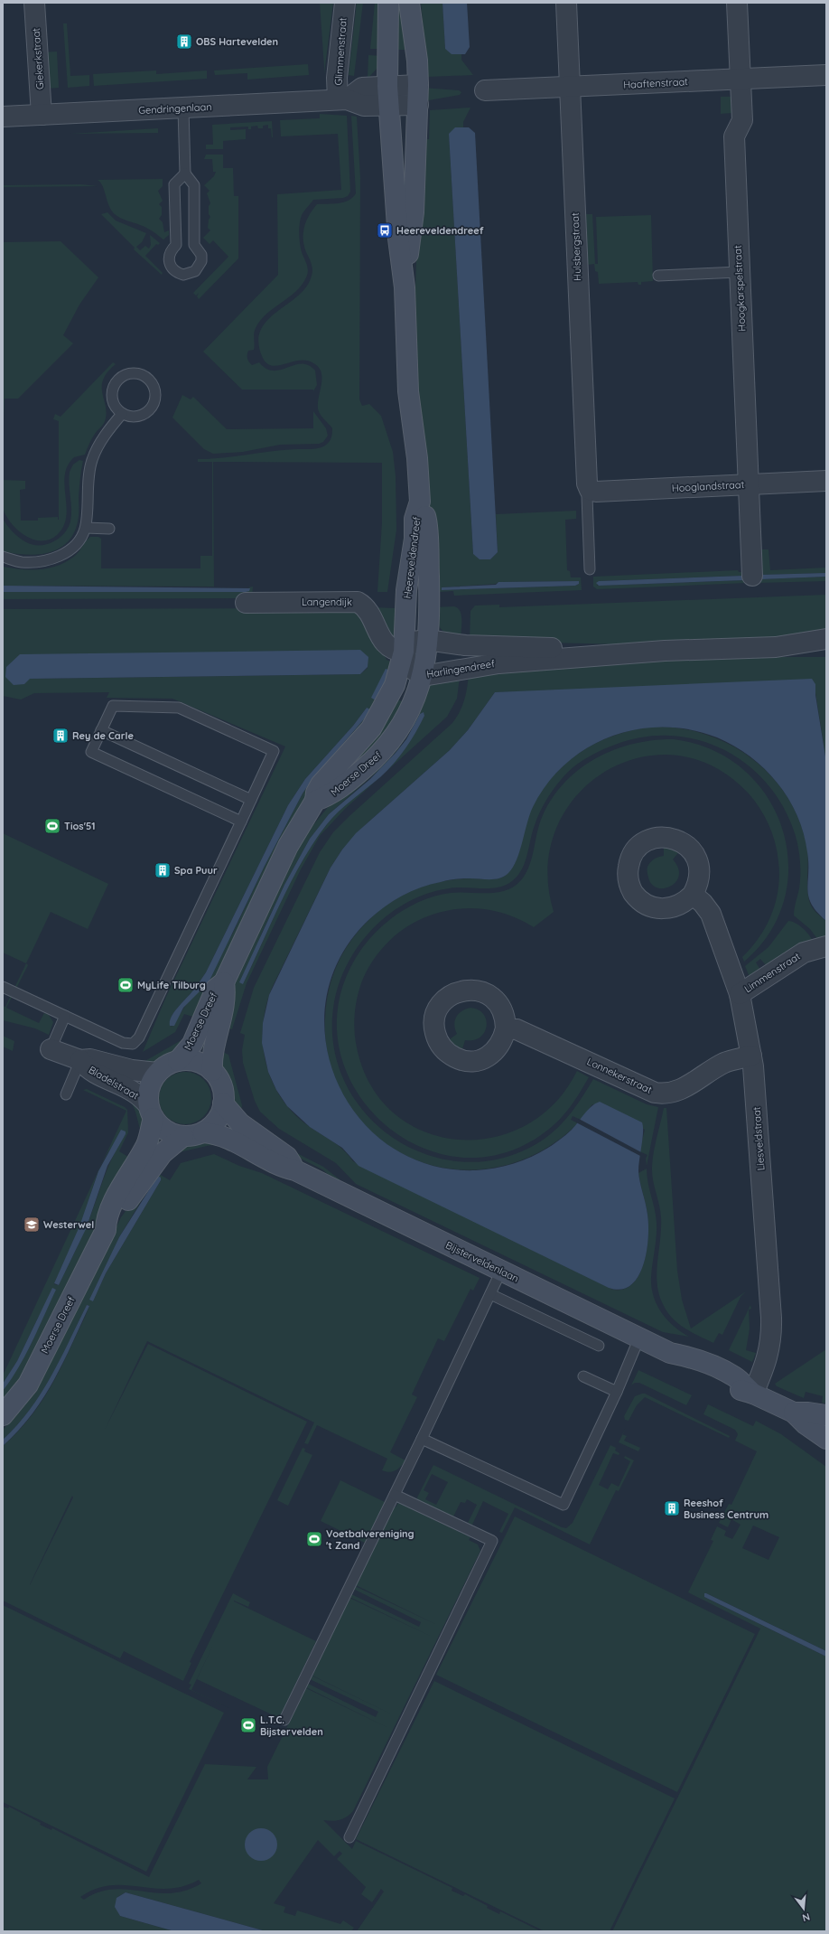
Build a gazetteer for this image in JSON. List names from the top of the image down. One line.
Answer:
{"streets":{"street":["Glimmenstraat","Giekerkstraat","Haaftenstraat","Gendringenlaan","Hulsbergstraat","Hoogkarspelstraat","Hooglandstraat","Heereveldendreef","Langendijk","Harlingendreef","Moerse Dreef","Limmenstraat","Lonnekerstraat","Bladelstraat","Liesveldstraat","Bijsterveldenlaan"]},"crossings":[["Glimmenstraat","Gendringenlaan"],["Giekerkstraat","Gendringenlaan"],["Haaftenstraat","Hulsbergstraat"],["Haaftenstraat","Hoogkarspelstraat"],["Gendringenlaan","Heereveldendreef"],["Hulsbergstraat","Hooglandstraat"],["Hoogkarspelstraat","Hooglandstraat"],["Heereveldendreef","Langendijk"],["Heereveldendreef","Harlingendreef"],["Heereveldendreef","Moerse Dreef"],["Langendijk","Harlingendreef"],["Harlingendreef","Moerse Dreef"],["Moerse Dreef","Bladelstraat"],["Moerse Dreef","Bijsterveldenlaan"],["Limmenstraat","Liesveldstraat"],["Lonnekerstraat","Liesveldstraat"],["Bladelstraat","Bijsterveldenlaan"],["Liesveldstraat","Bijsterveldenlaan"]],"places":{"building":["OBS Hartevelden","Rey de Carle","Spa Puur","Reeshof Business Centrum"],"bus stop":["Heereveldendreef"],"sports":["Tios'51","MyLife Tilburg","Voetbalvereniging 't Zand","L.T.C. Bijstervelden"],"school or university":["Westerwel"]},"north":"bottom"}
